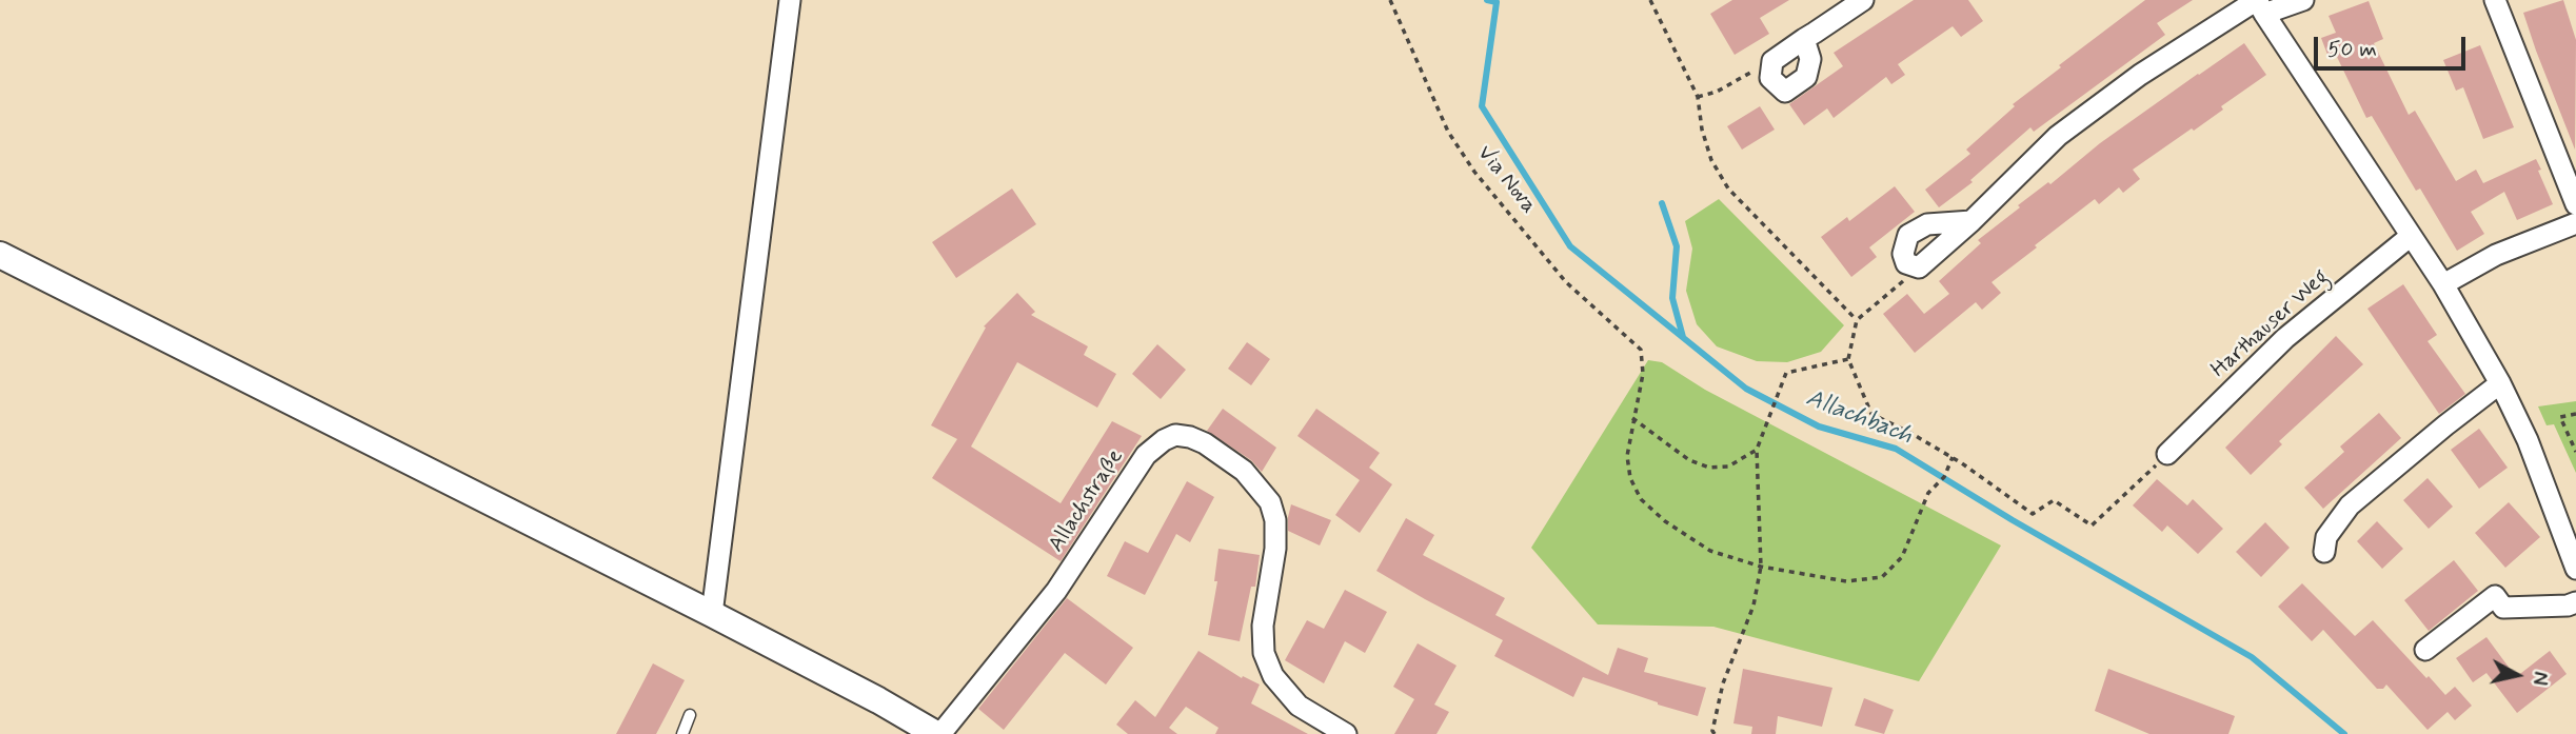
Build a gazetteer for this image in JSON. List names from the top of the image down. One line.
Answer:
{"streets":{"street":["Harthauser Weg","Allachstraße"],"path":["Via Nova"]},"water":["Allachbach"],"scale_bar":"50 m","north":"right"}
